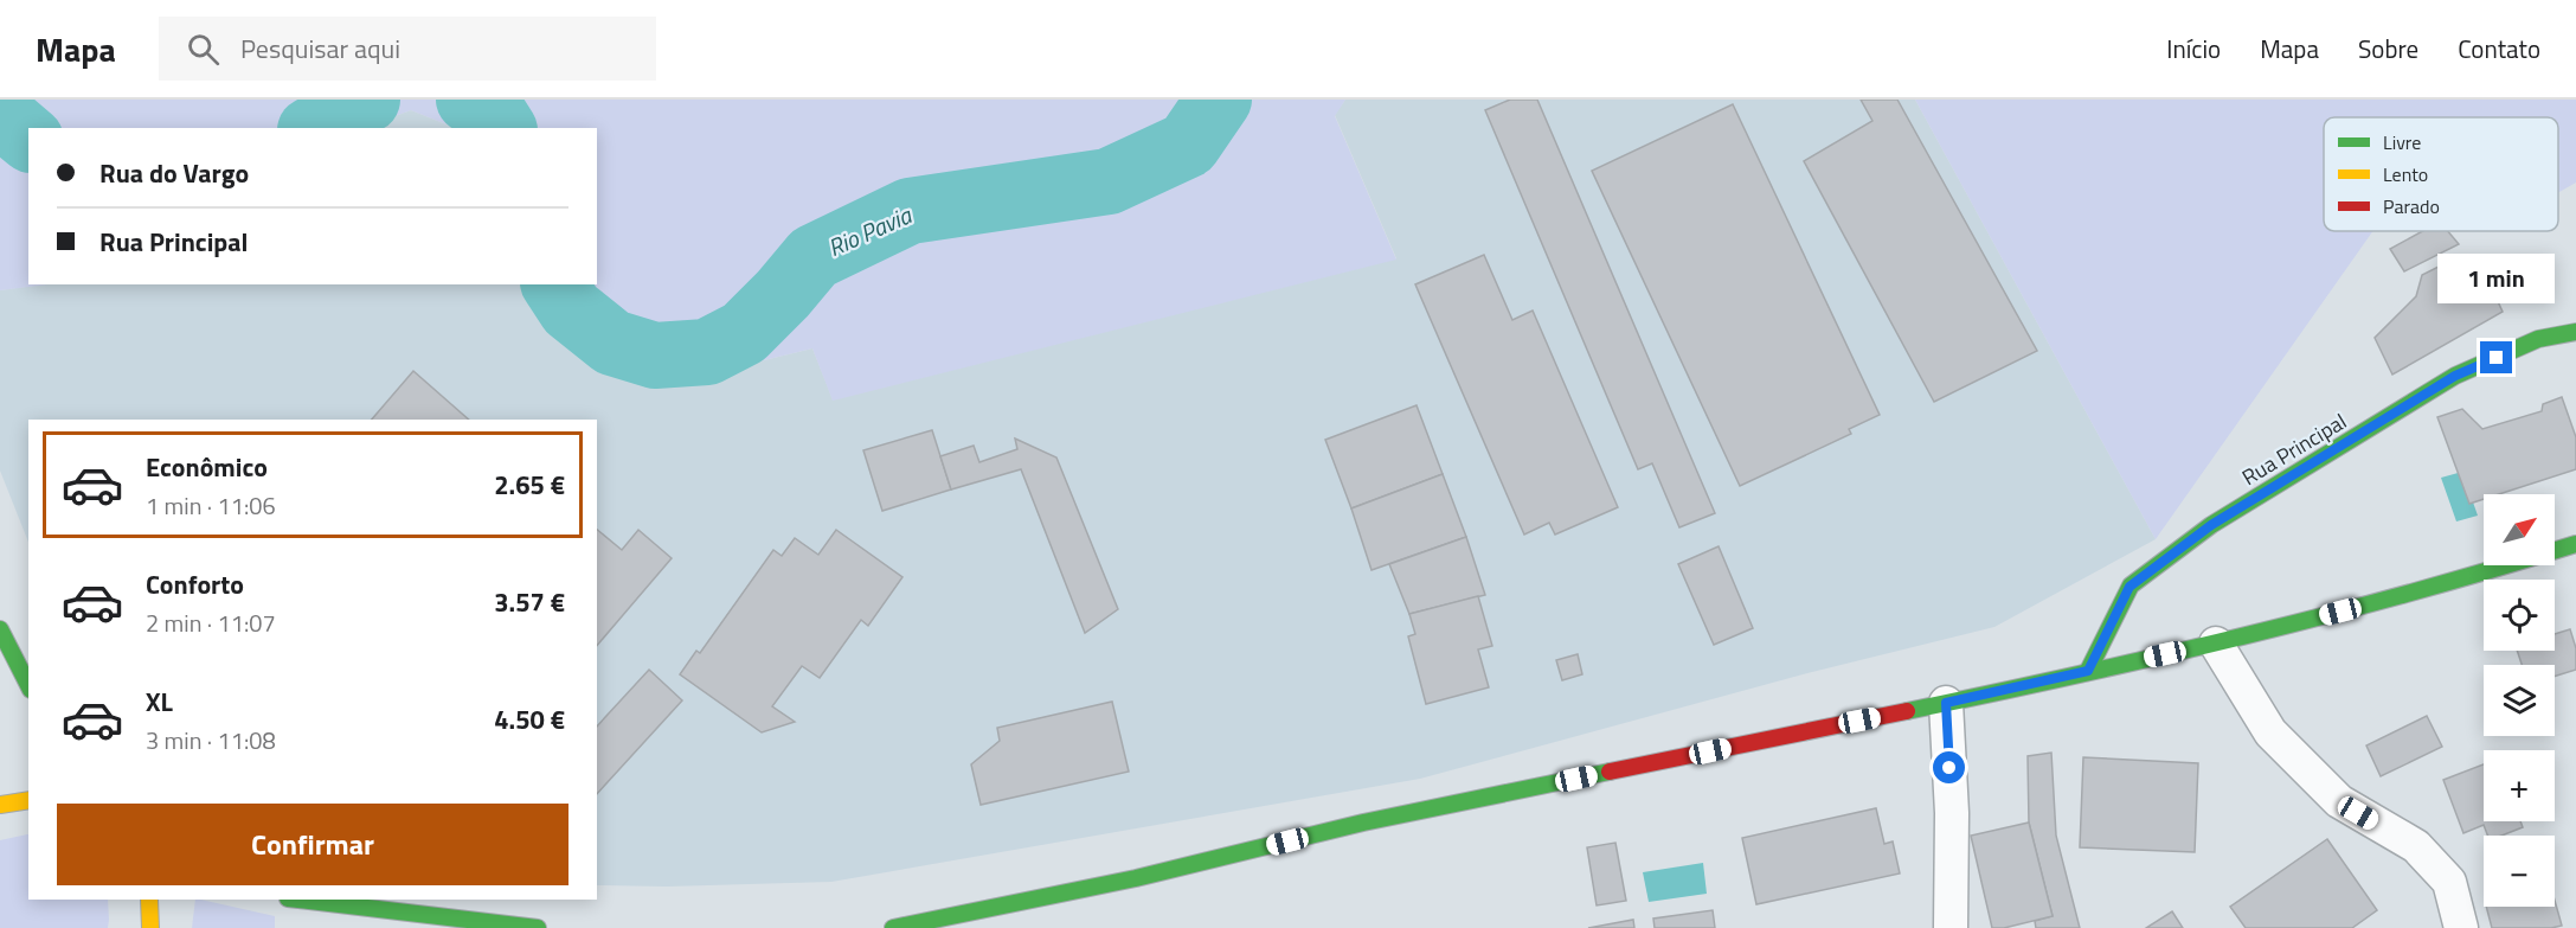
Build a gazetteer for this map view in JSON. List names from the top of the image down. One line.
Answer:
{"streets":{"main road":["Rua Principal"]},"water":["Rio Pavia"],"legend":["Livre","Lento","Parado"],"north":"top right","page":{"header":"Mapa","search":"Pesquisar aqui","nav":["Início","Mapa","Sobre","Contato"],"banner":["Rua do Vargo","Rua Principal"],"bubble":"1 min","list":[{"name":"Econômico","note":"1 min · 11:06","value":"2.65 €"},{"name":"Conforto","note":"2 min · 11:07","value":"3.57 €"},{"name":"XL","note":"3 min · 11:08","value":"4.50 €"}],"map_buttons":["+","−"],"buttons":"Confirmar"}}
